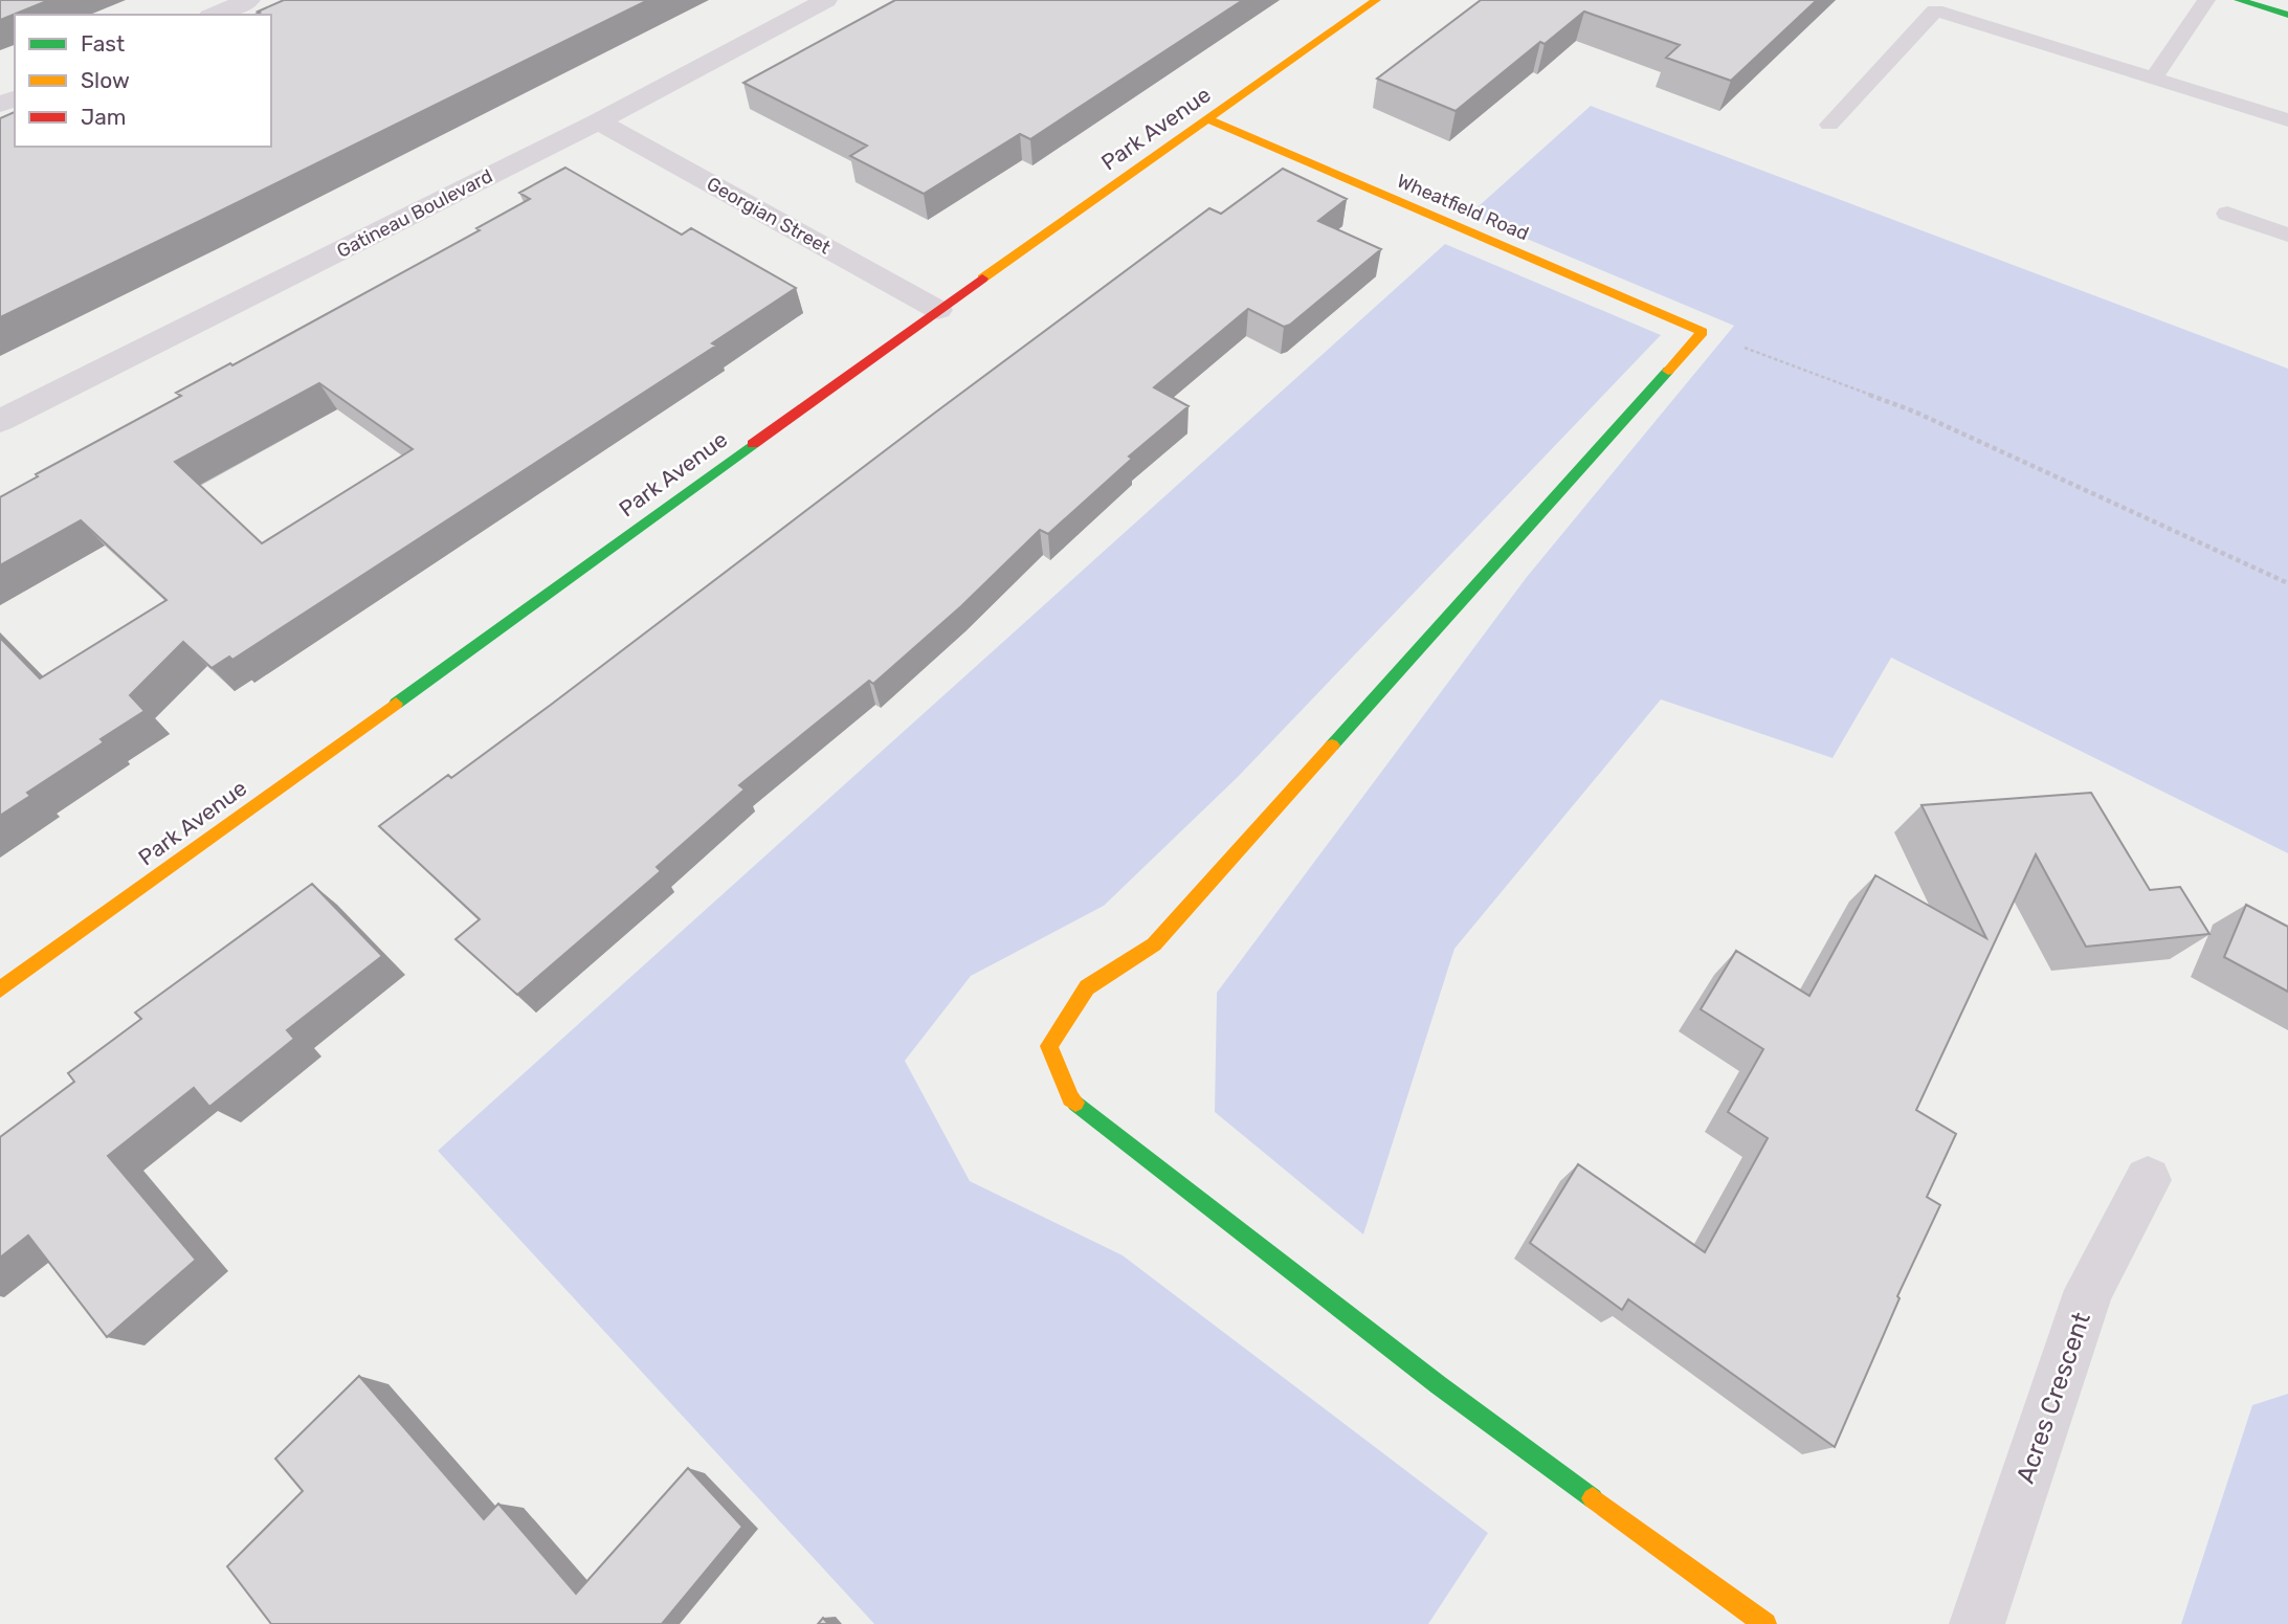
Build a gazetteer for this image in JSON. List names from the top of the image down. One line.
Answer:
{"streets":{"street":["Park Avenue","Wheatfield Road","Gatineau Boulevard","Georgian Street","Acres Crescent"]},"crossings":[["Park Avenue","Wheatfield Road"],["Park Avenue","Georgian Street"],["Gatineau Boulevard","Georgian Street"]],"legend":["Fast","Slow","Jam"]}
